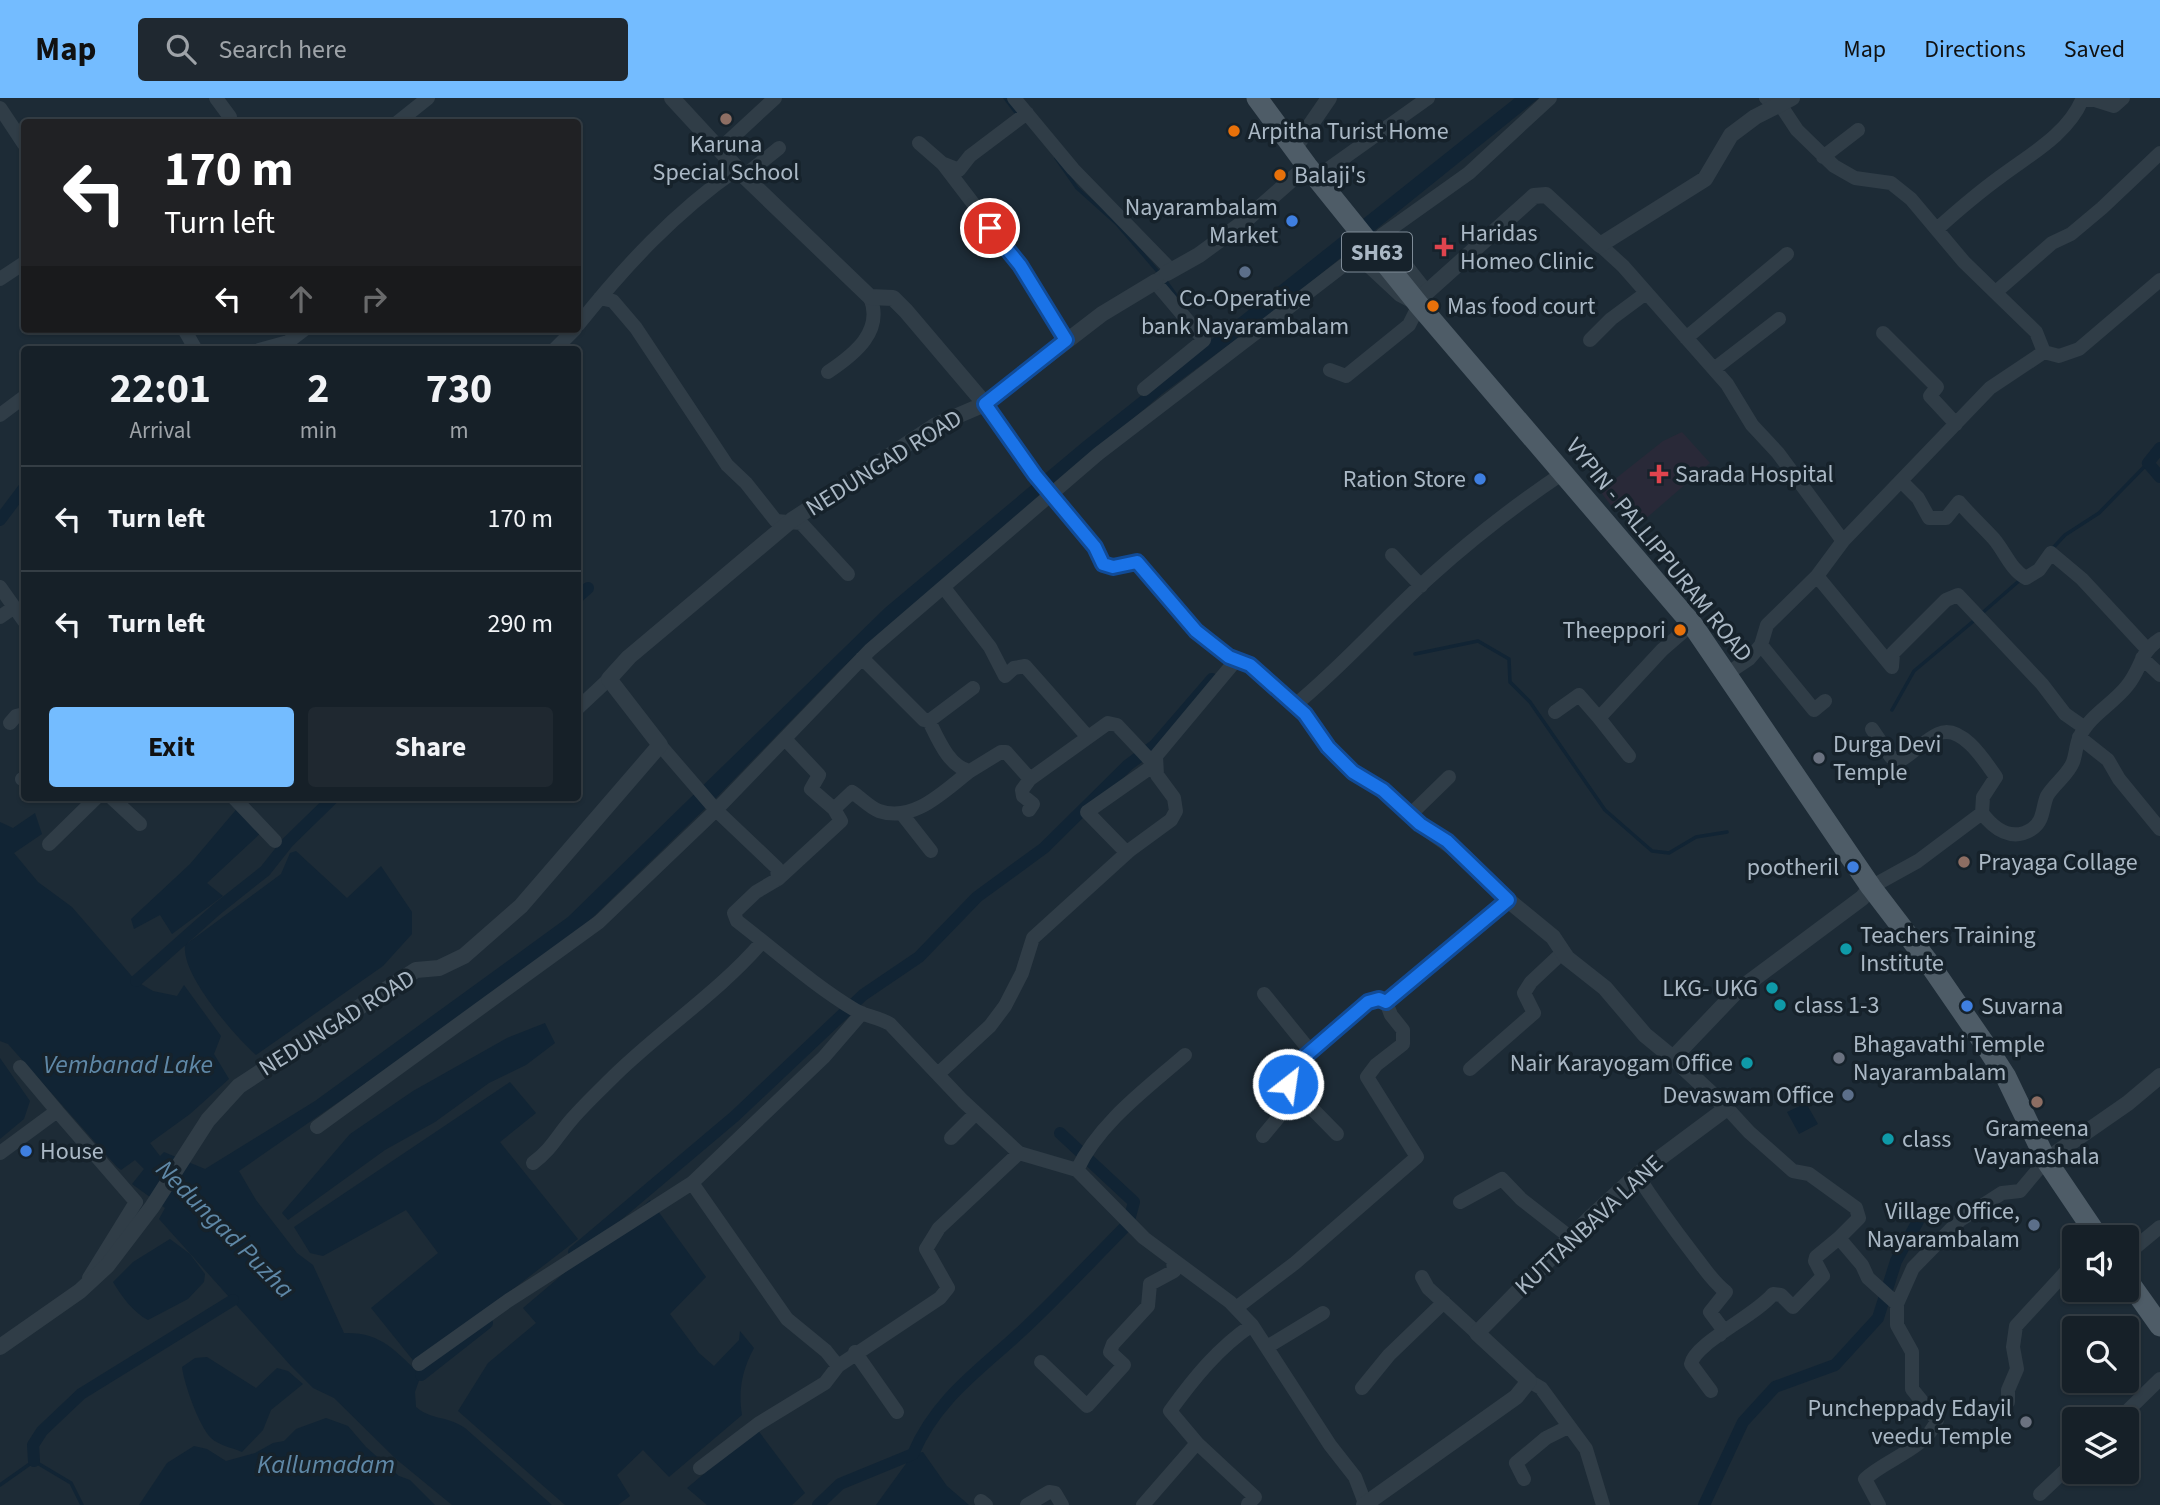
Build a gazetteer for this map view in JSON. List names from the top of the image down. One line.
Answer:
{"streets":{"main road":["SH63","VYPIN - PALLIPPURAM ROAD"],"street":["NEDUNGAD ROAD","KUTTANBAVA LANE"]},"crossings":[["NEDUNGAD ROAD","VYPIN - PALLIPPURAM ROAD"]],"water":["Vembanad Lake","Nedungad Puzha","Kallumadam"],"places":{"other":["Karuna Special School","Arpitha Turist Home","Balaji's","Nayarambalam Market","Co-Operative bank Nayarambalam","Mas food court","Ration Store","Theeppori","Durga Devi Temple","Prayaga Collage","pootheril","Teachers Training Institute","LKG- UKG","class 1-3","Suvarna","Bhagavathi Temple Nayarambalam","Nair Karayogam Office","Devaswam Office","Grameena Vayanashala","class","House","Village Office, Nayarambalam","Puncheppady Edayil veedu Temple"],"health":["Haridas Homeo Clinic","Sarada Hospital"]},"page":{"header":"Map","search":"Search here","nav":["Map","Directions","Saved"],"turn":["170 m","Turn left"],"eta":["22:01","Arrival","2","min","730","m"],"list":[{"name":"Turn left","value":"170 m"},{"name":"Turn left","value":"290 m"}],"buttons":["Exit","Share"]}}
